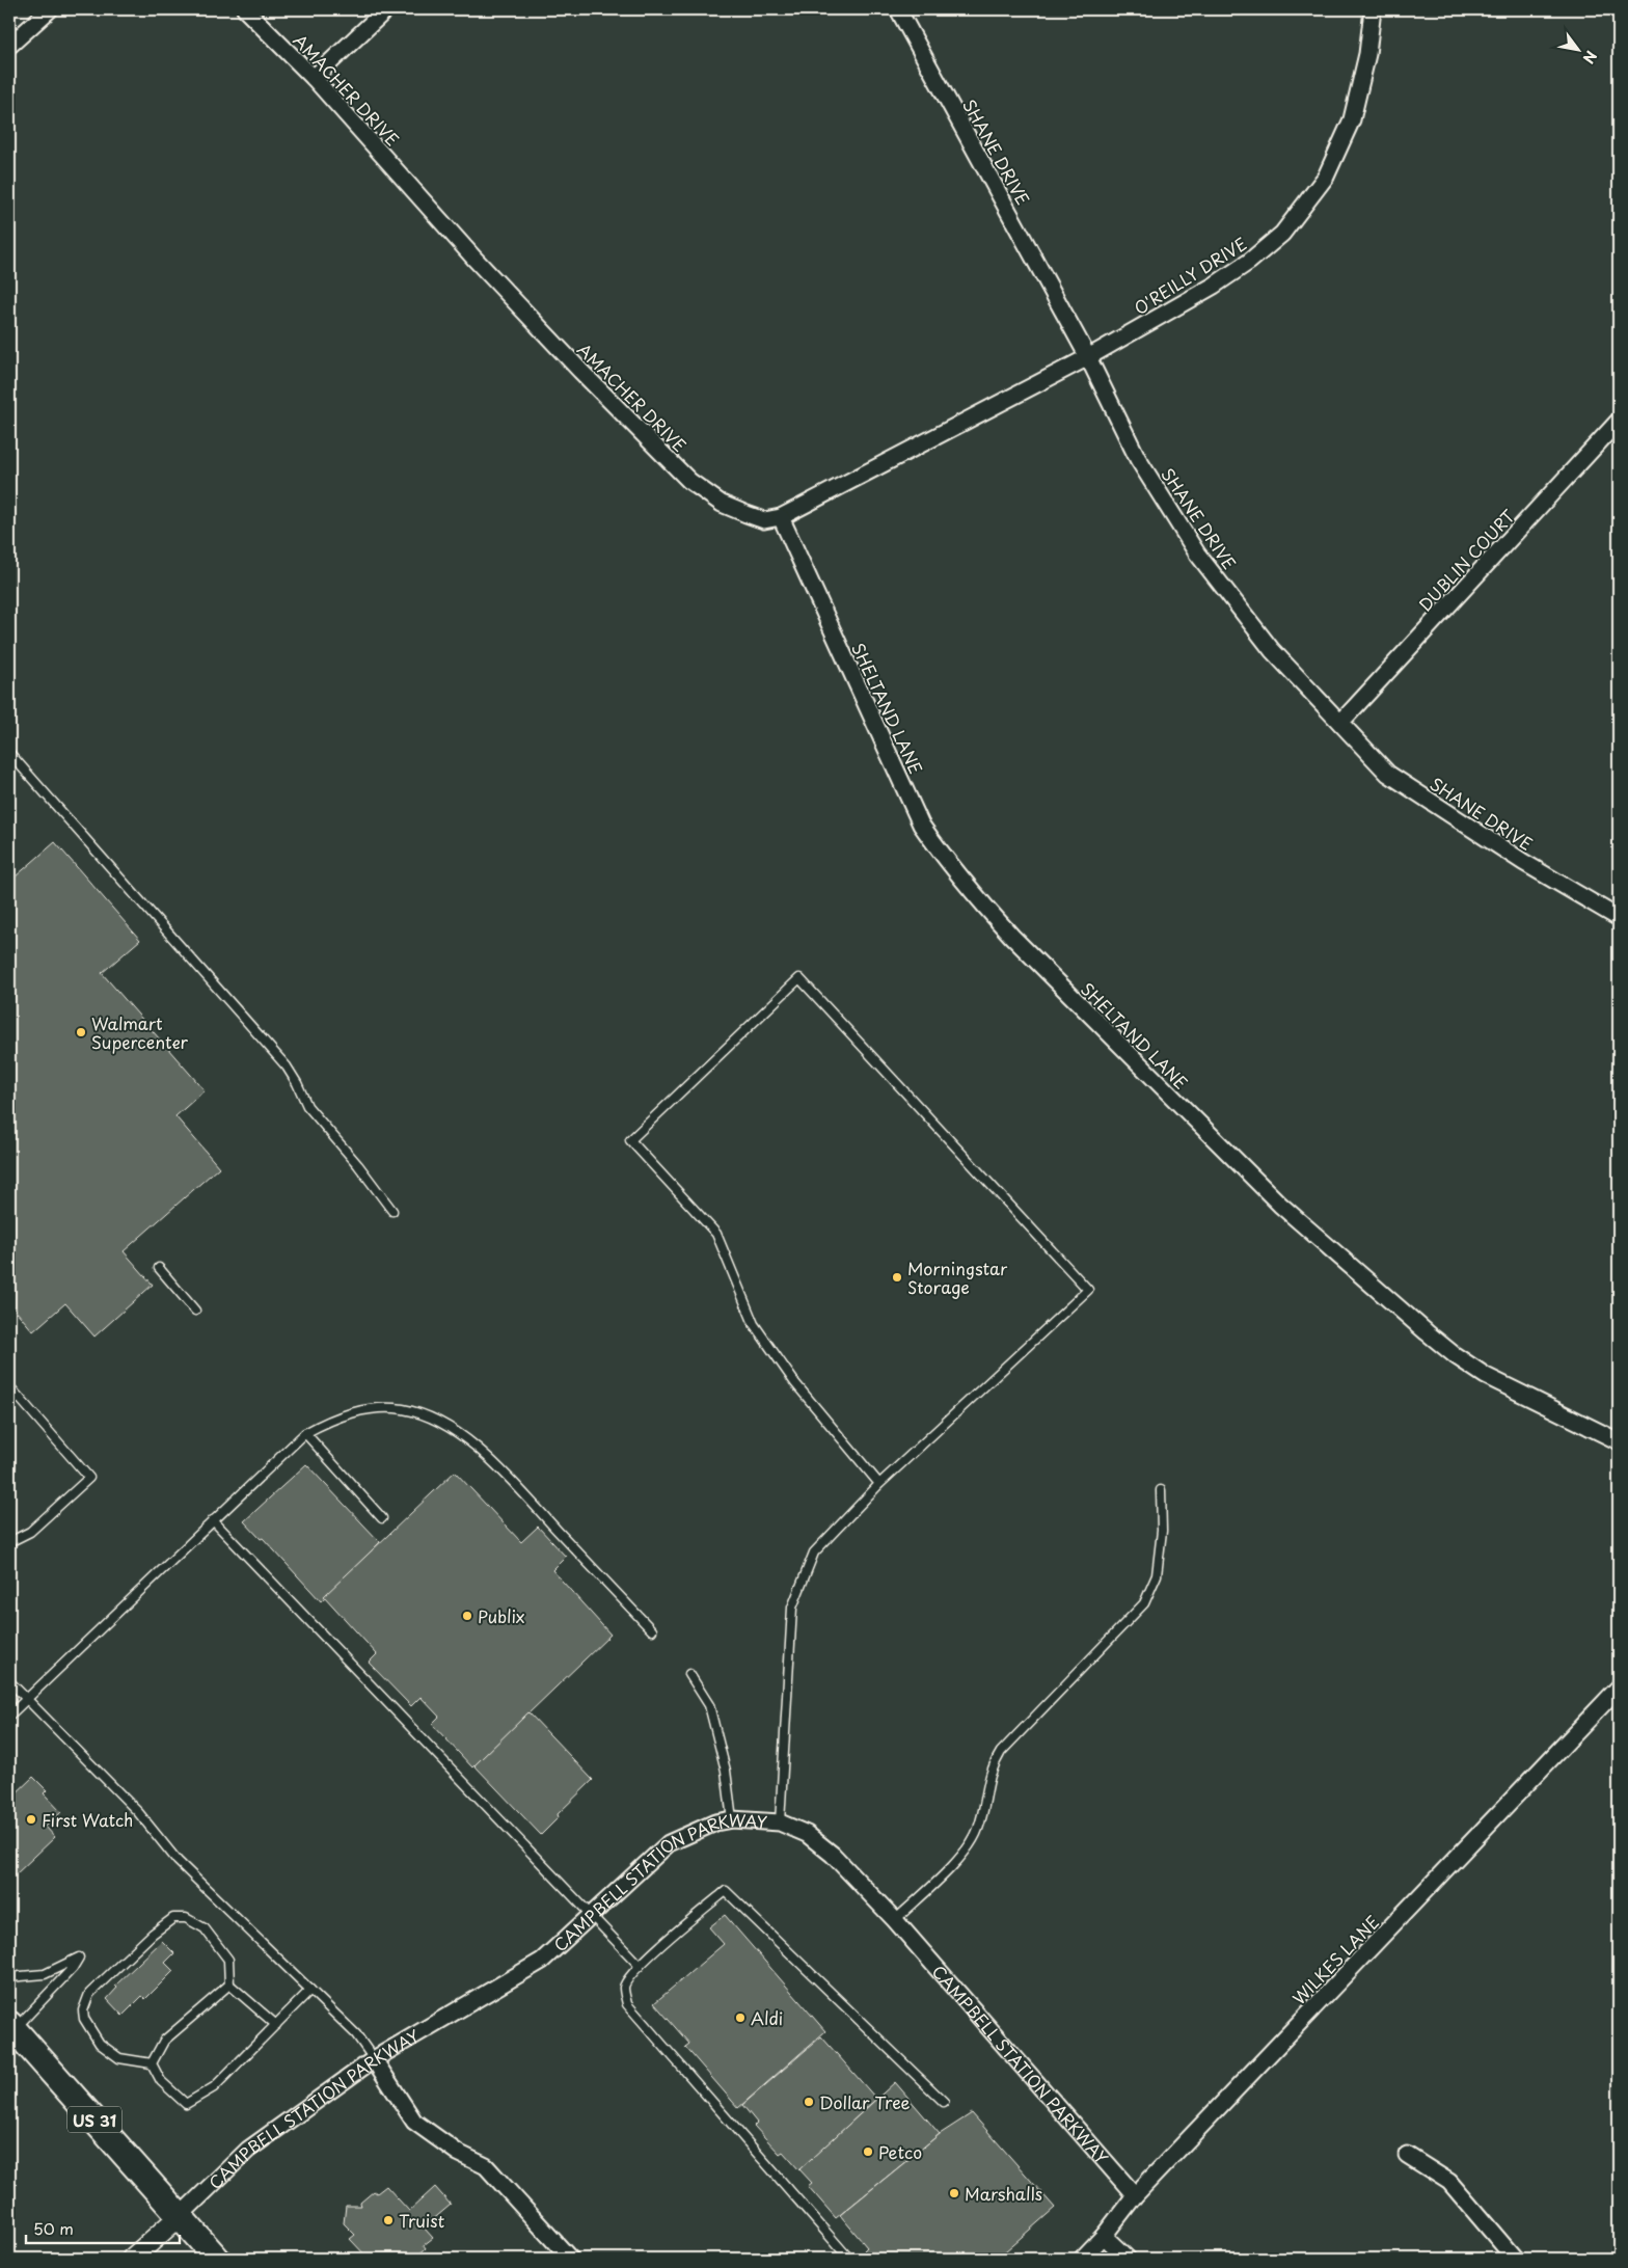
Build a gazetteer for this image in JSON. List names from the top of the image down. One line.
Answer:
{"streets":{"main road":["US 31"],"street":["AMACHER DRIVE","SHANE DRIVE","O'REILLY DRIVE","DUBLIN COURT","SHELTAND LANE","CAMPBELL STATION PARKWAY","WILKES LANE"]},"crossings":[["AMACHER DRIVE","SHANE DRIVE"],["AMACHER DRIVE","O'REILLY DRIVE"],["AMACHER DRIVE","SHELTAND LANE"],["SHANE DRIVE","O'REILLY DRIVE"],["SHANE DRIVE","DUBLIN COURT"],["CAMPBELL STATION PARKWAY","WILKES LANE"],["CAMPBELL STATION PARKWAY","US 31"]],"places":["Walmart Supercenter","Morningstar Storage","Publix","First Watch","Aldi","Dollar Tree","Petco","Marshalls","Truist"],"scale_bar":"50 m","north":"bottom right"}
